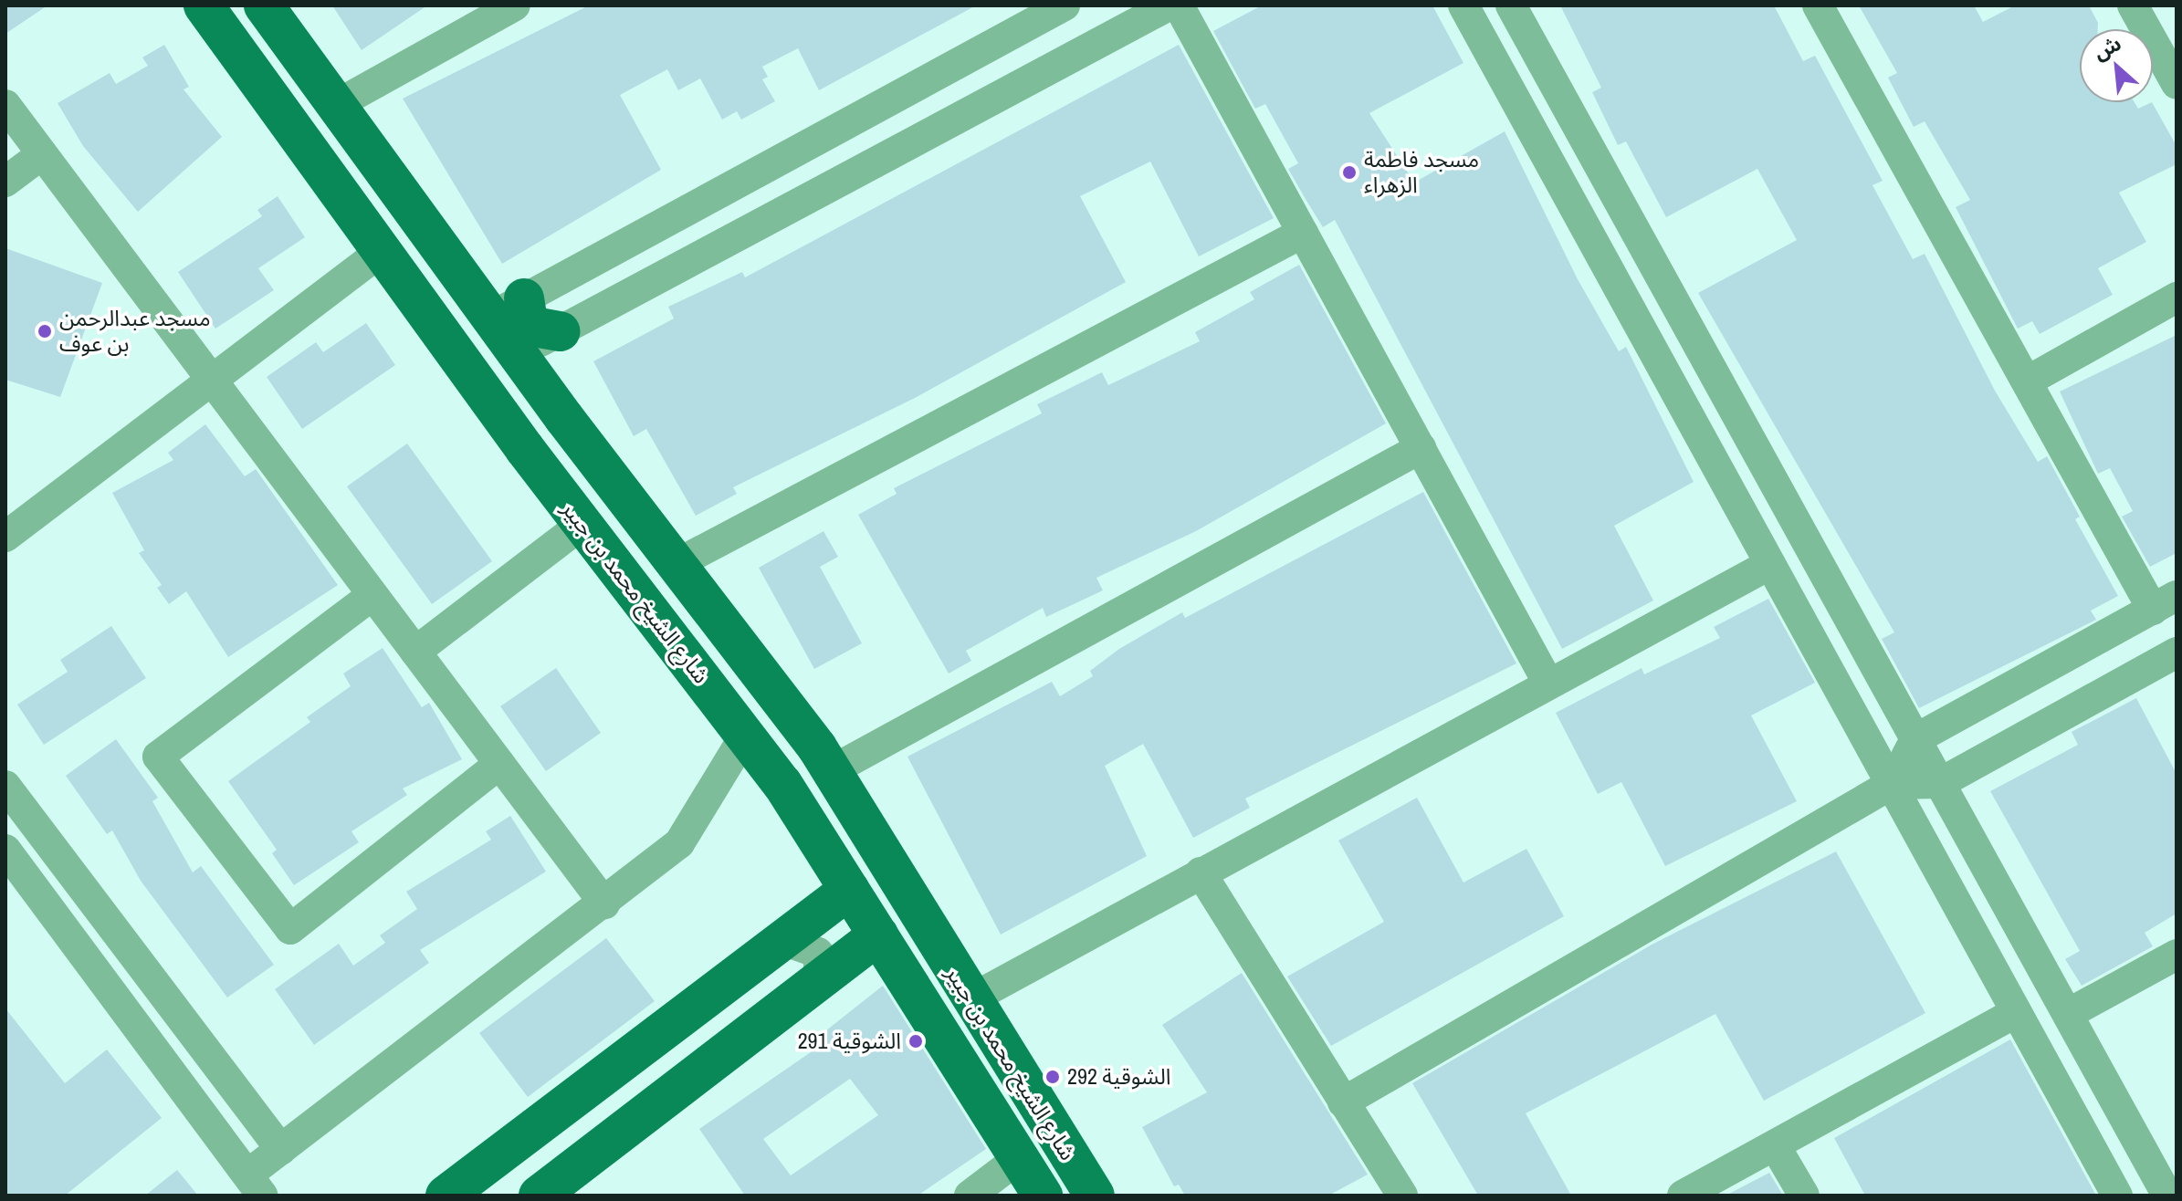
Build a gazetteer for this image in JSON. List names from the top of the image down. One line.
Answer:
{"streets":{"main road":["شارع الشيخ محمد بن جبير"]},"places":["مسجد فاطمة الزهراء","مسجد عبدالرحمن بن عوف","الشوقية 291","الشوقية 292"],"north":"top left"}
